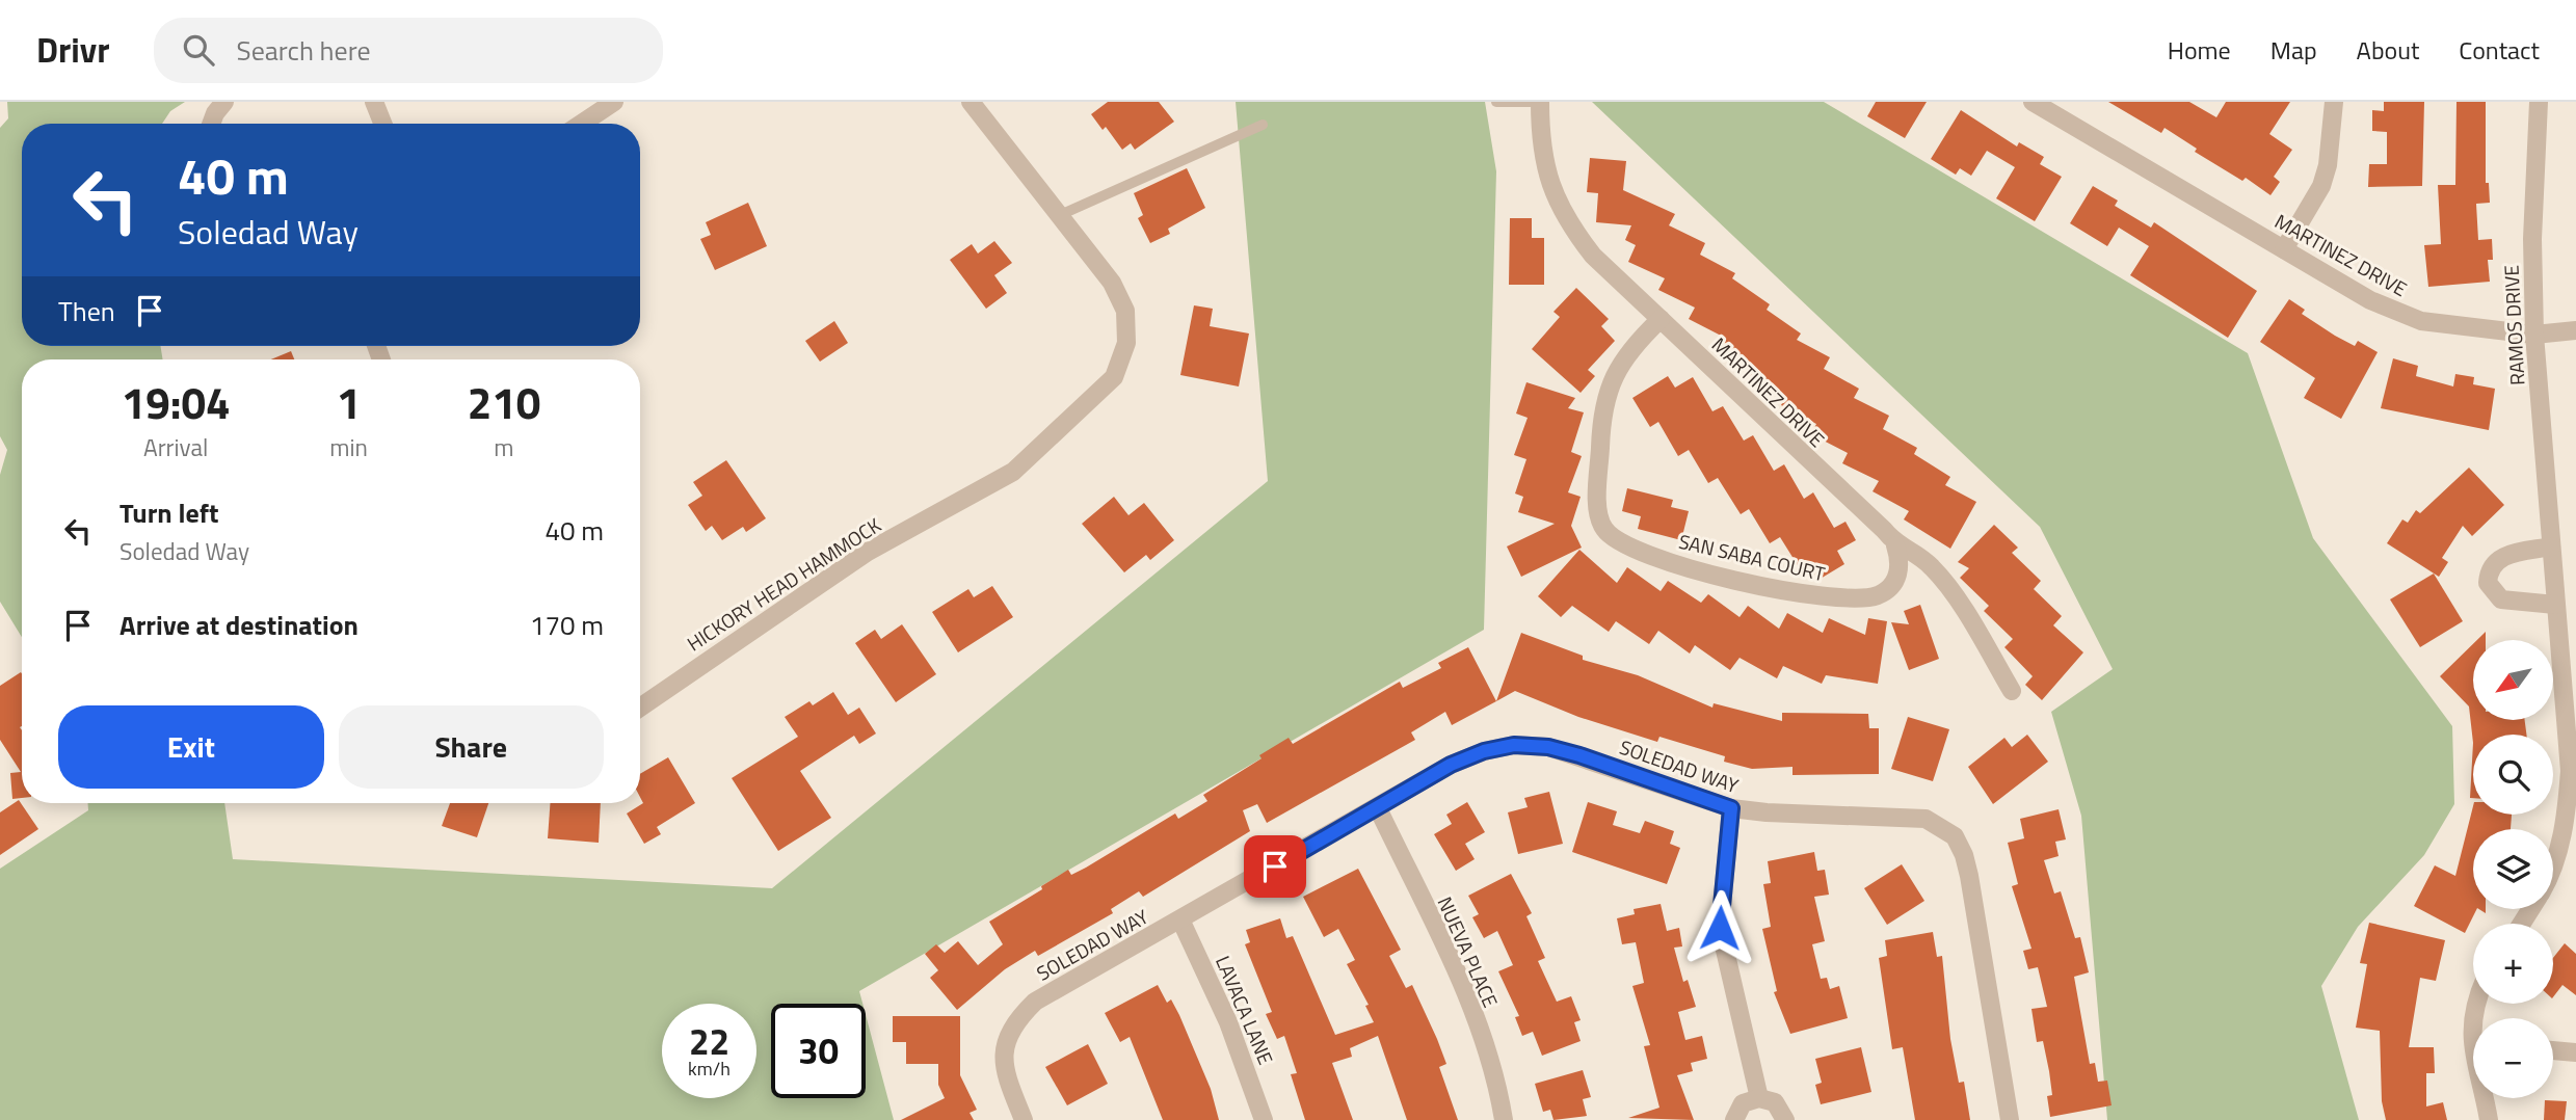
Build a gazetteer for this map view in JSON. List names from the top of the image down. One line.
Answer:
{"streets":{"street":["MARTINEZ DRIVE","RAMOS DRIVE","SAN SABA COURT","HICKORY HEAD HAMMOCK","SOLEDAD WAY","NUEVA PLACE","LAVACA LANE"]},"crossings":[["MARTINEZ DRIVE","RAMOS DRIVE"],["MARTINEZ DRIVE","SAN SABA COURT"],["SOLEDAD WAY","NUEVA PLACE"],["SOLEDAD WAY","LAVACA LANE"]],"north":"bottom left","page":{"header":"Drivr","search":"Search here","nav":["Home","Map","About","Contact"],"turn":["40 m","Soledad Way"],"then":"Then","eta":["19:04","Arrival","1","min","210","m"],"list":[{"name":"Turn left","note":"Soledad Way","value":"40 m"},{"name":"Arrive at destination","value":"170 m"}],"map_buttons":["+","−"],"buttons":["Exit","Share"],"speed":"22 km/h","limit":"30"}}
